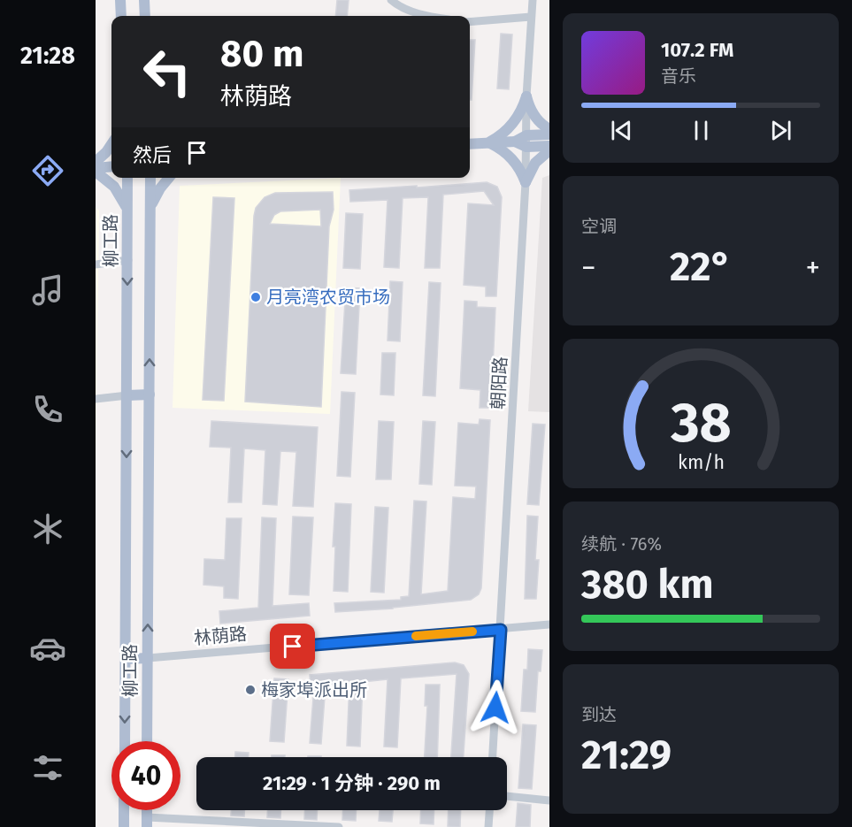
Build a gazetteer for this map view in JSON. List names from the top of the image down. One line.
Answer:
{"streets":{"main road":["柳工路"],"street":["朝阳路","林荫路"]},"crossings":[["柳工路","林荫路"],["朝阳路","林荫路"]],"places":["月亮湾农贸市场","梅家埠派出所"],"page":{"tabs":"21:28","turn":["80 m","林荫路"],"song":["107.2 FM","音乐"],"then":"然后","tile":["空调",["续航 · 76%","380 km"],["到达","21:29"]],"heat":["−","22°","+"],"limit":"40","trip":"21:29 · 1 分钟 · 290 m","gauge":["38","km/h"]}}
